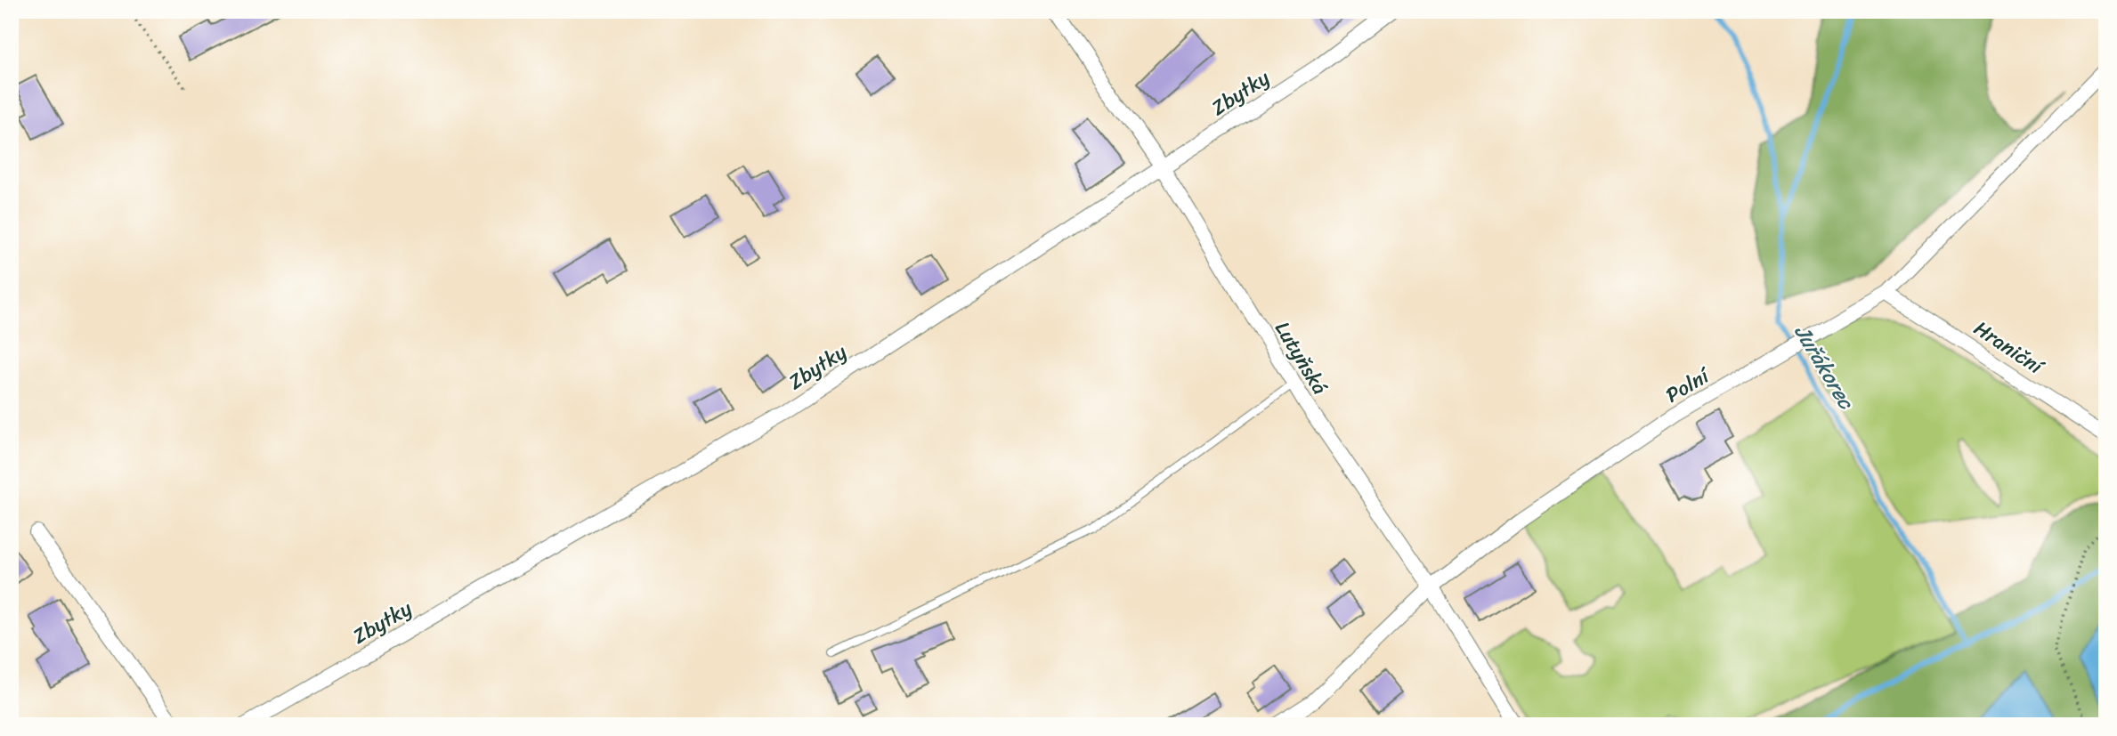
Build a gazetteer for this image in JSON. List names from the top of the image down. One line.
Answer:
{"streets":{"street":["Zbytky","Hraniční","Lutyňská","Polní"]},"crossings":[["Zbytky","Lutyňská"],["Hraniční","Polní"],["Lutyňská","Polní"]],"water":["Juřákorec"]}
